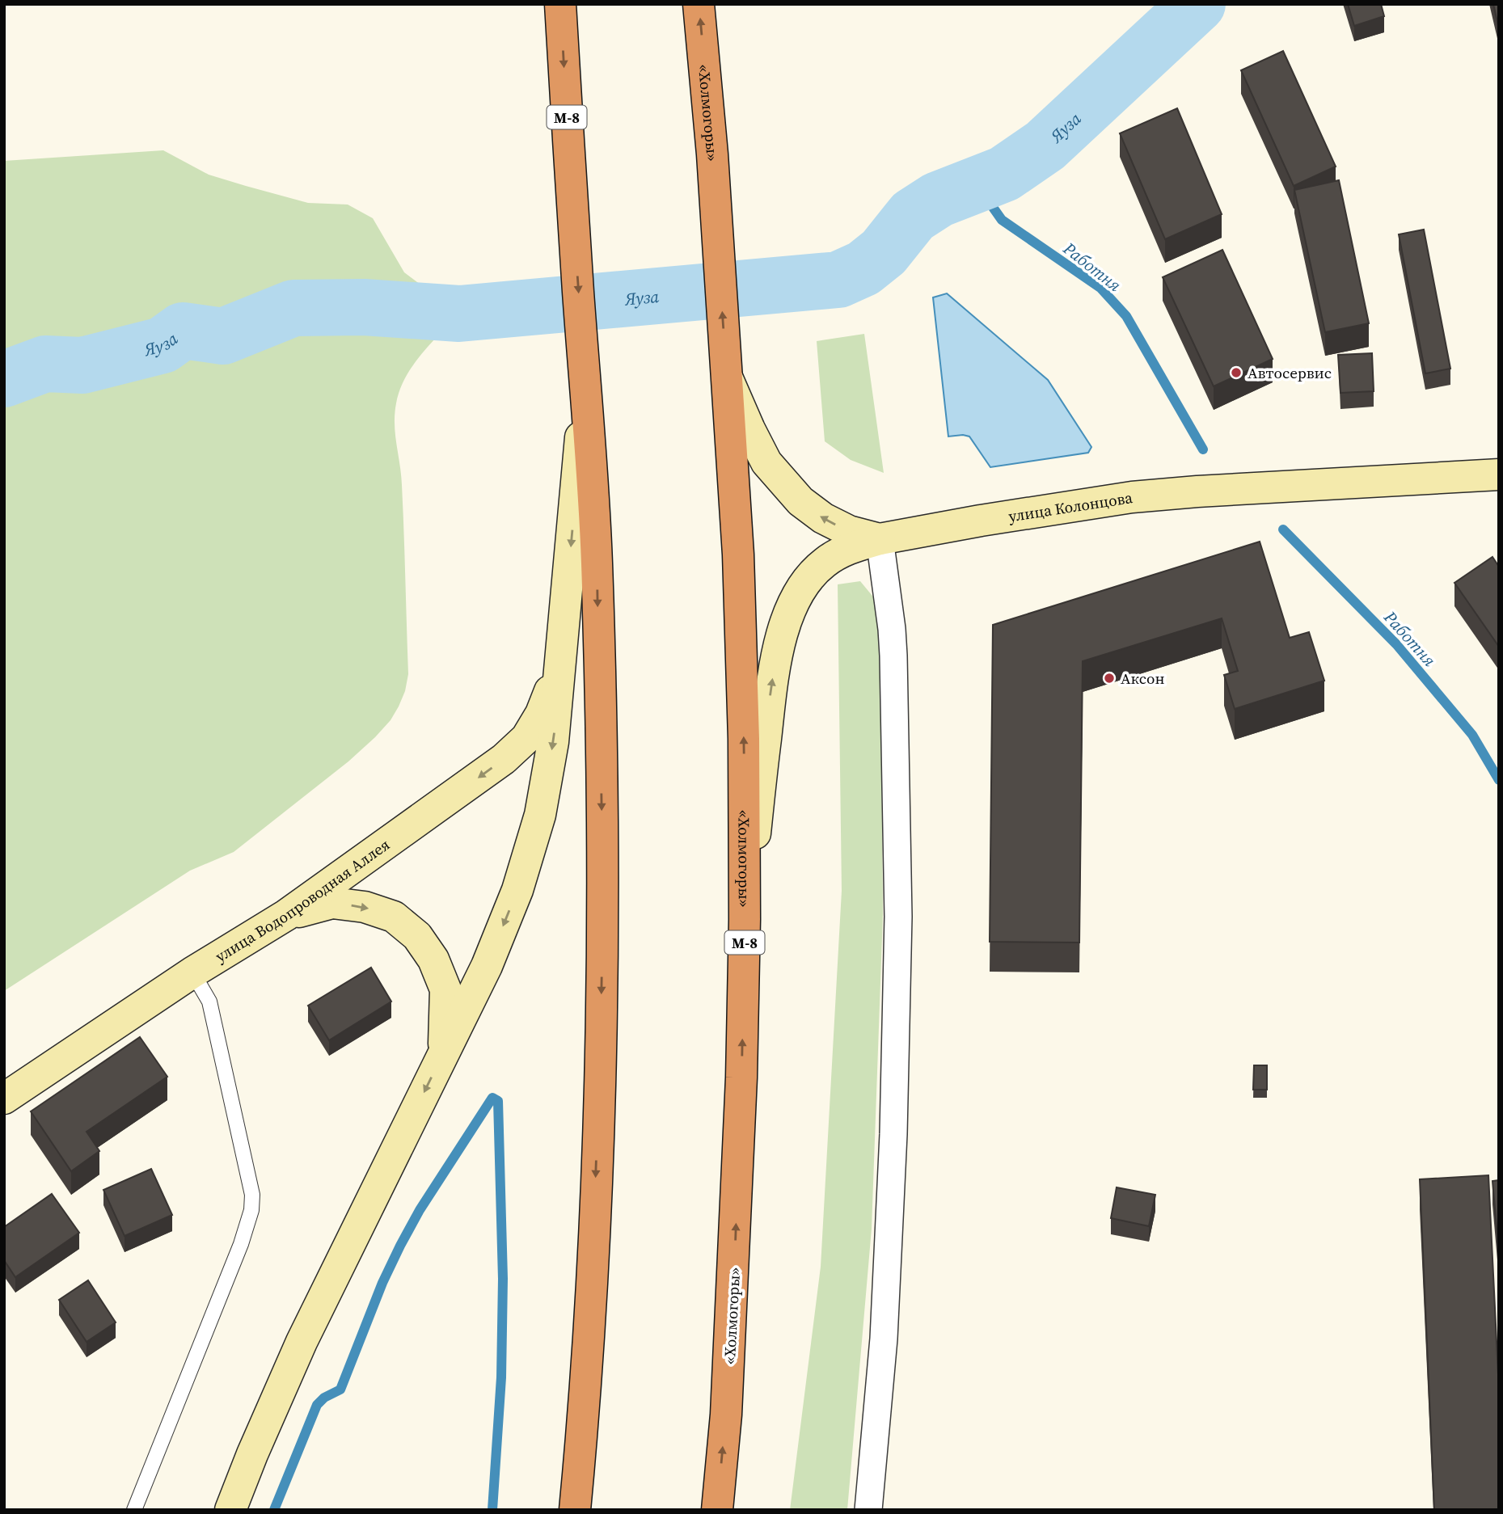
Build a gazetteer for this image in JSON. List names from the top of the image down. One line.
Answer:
{"streets":{"highway":["«Холмогоры»","М-8"],"street":["улица Колонцова","улица Водопроводная Аллея"]},"crossings":[["«Холмогоры»","улица Колонцова"]],"one_way":["улица Водопроводная Аллея"],"water":["Яуза","Работня"],"places":["Автосервис","Аксон"]}
